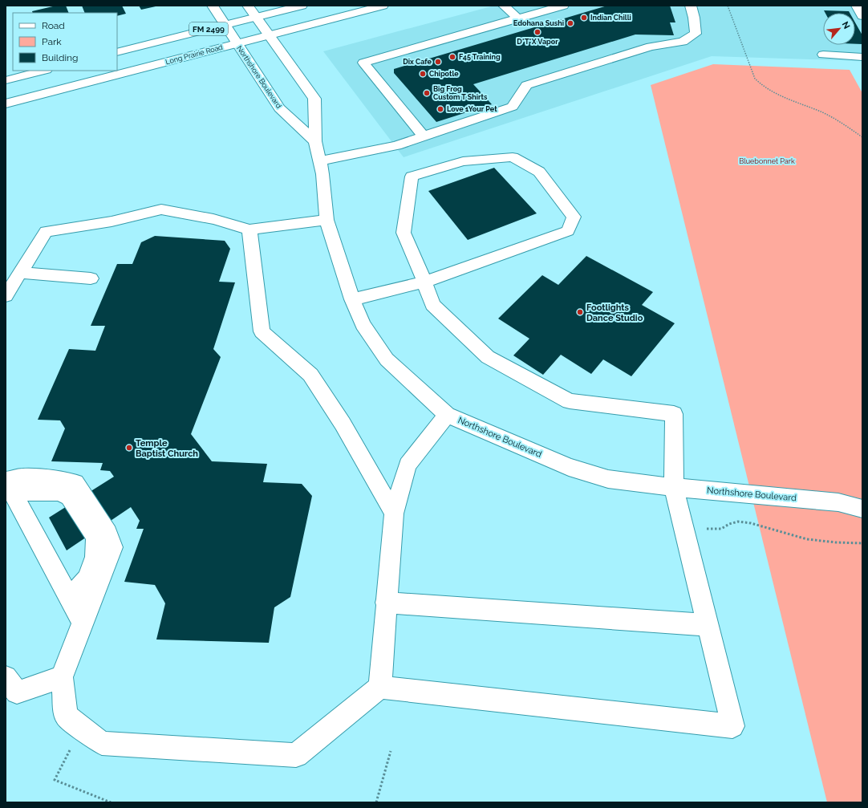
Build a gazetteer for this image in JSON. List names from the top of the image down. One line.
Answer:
{"streets":{"street":["FM 2499","Long Prairie Road","Northshore Boulevard"]},"crossings":[["FM 2499","Northshore Boulevard"],["Long Prairie Road","Northshore Boulevard"]],"parks":["Bluebonnet Park"],"places":["Indian Chilli","Edohana Sushi","D*T*X Vapor","F45 Training","Dix Cafe","Chipotle","Big Frog Custom T Shirts","Love 1Your Pet","Footlights Dance Studio","Temple Baptist Church"],"legend":["Road","Park","Building"],"north":"top right"}
